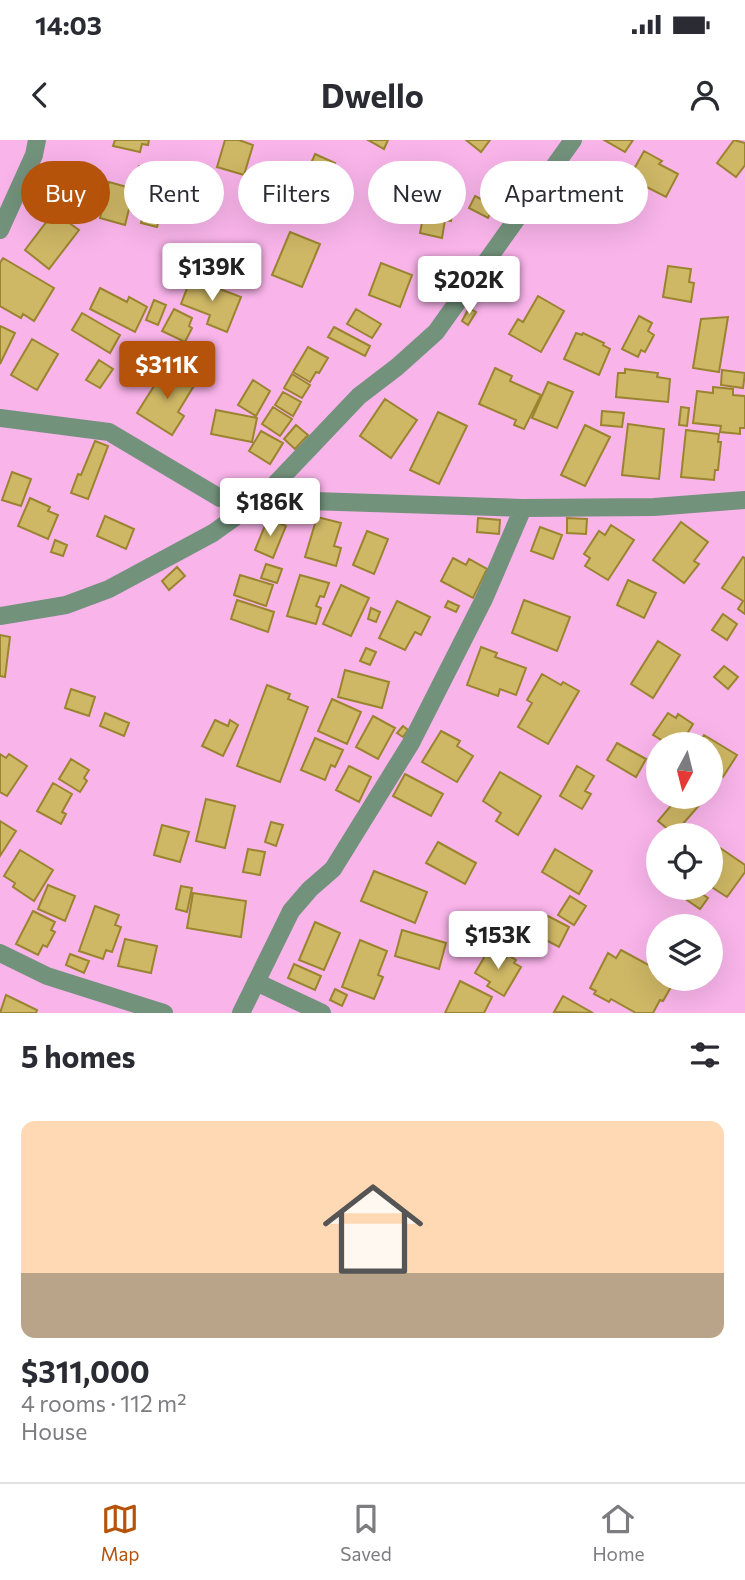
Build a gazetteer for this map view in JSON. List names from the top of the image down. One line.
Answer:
{"north":"bottom","page":{"status":"14:03","header":"Dwello","chip":["Buy","Rent","Filters","New","Apartment"],"price":["$139K","$202K","$311K","$186K","$153K"],"heading":"5 homes","list":[{"name":"$311,000","note":"4 rooms · 112 m² · House"}],"tabs":["Map","Saved","Home"]}}
